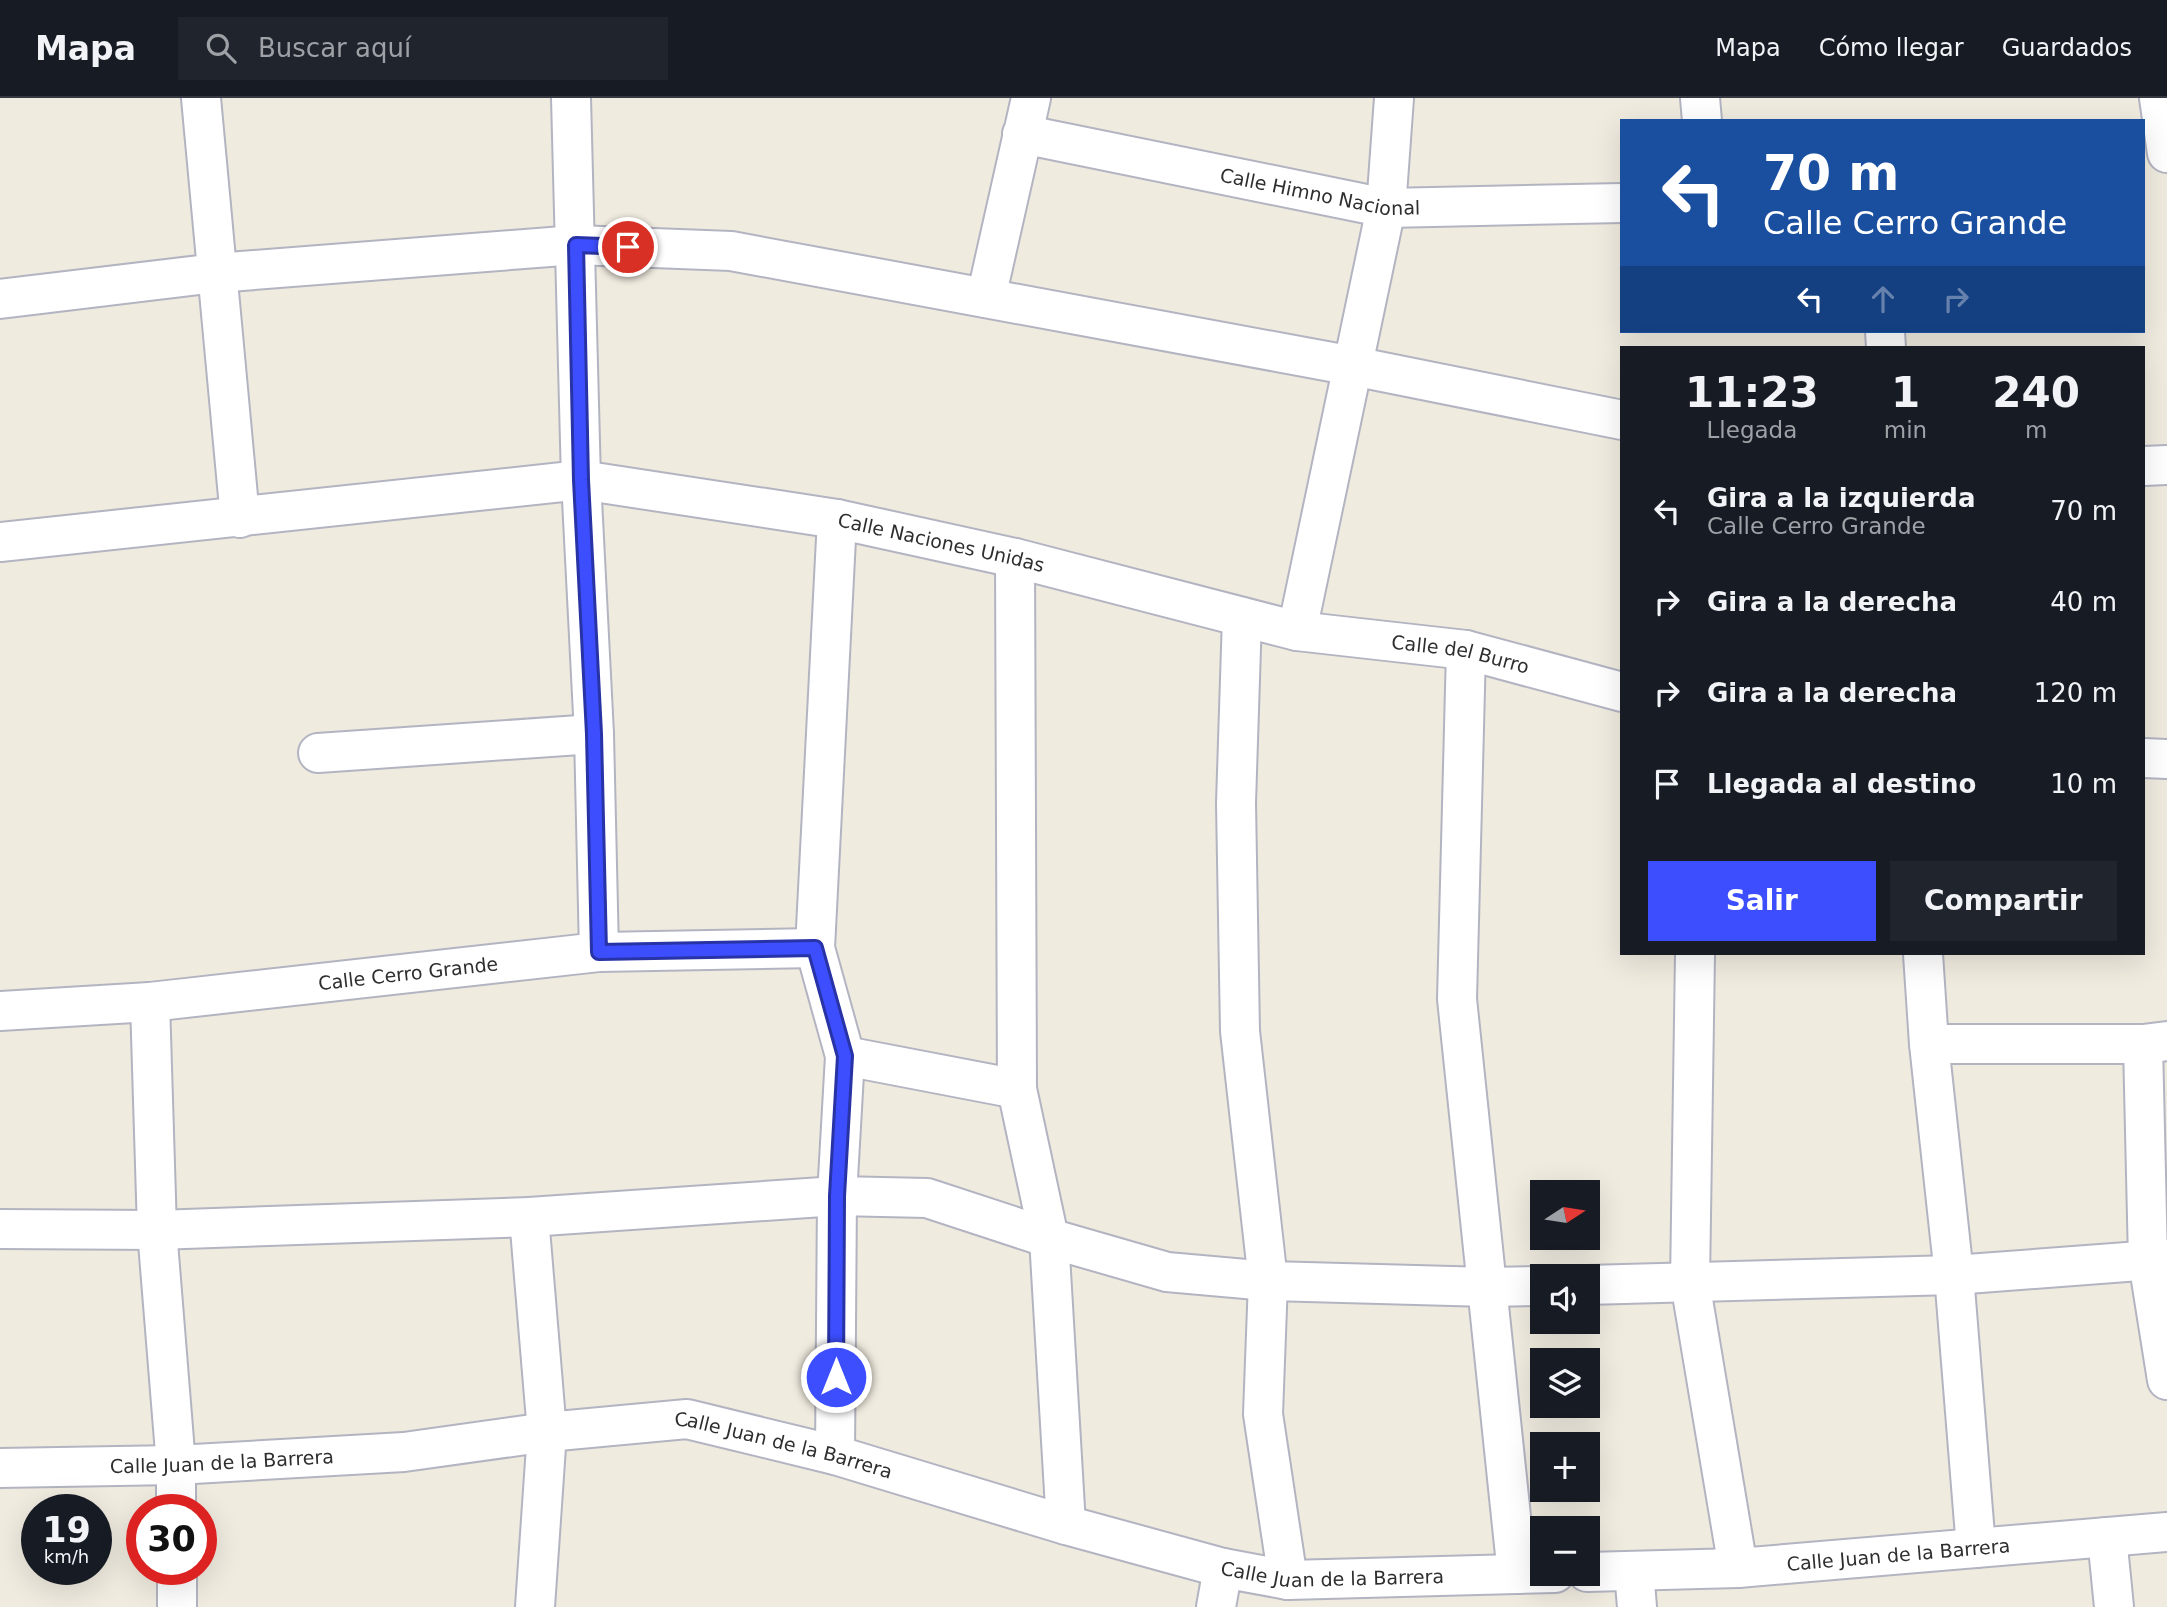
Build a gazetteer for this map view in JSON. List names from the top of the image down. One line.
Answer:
{"streets":{"street":["Calle Himno Nacional","Calle Naciones Unidas","Calle del Burro","Calle Cerro Grande","Calle Juan de la Barrera"]},"crossings":[["Calle Naciones Unidas","Calle del Burro"]],"north":"right","page":{"header":"Mapa","search":"Buscar aquí","nav":["Mapa","Cómo llegar","Guardados"],"turn":["70 m","Calle Cerro Grande"],"eta":["11:23","Llegada","1","min","240","m"],"list":[{"name":"Gira a la izquierda","note":"Calle Cerro Grande","value":"70 m"},{"name":"Gira a la derecha","value":"40 m"},{"name":"Gira a la derecha","value":"120 m"},{"name":"Llegada al destino","value":"10 m"}],"buttons":["Salir","Compartir"],"map_buttons":["+","−"],"speed":"19 km/h","limit":"30"}}
